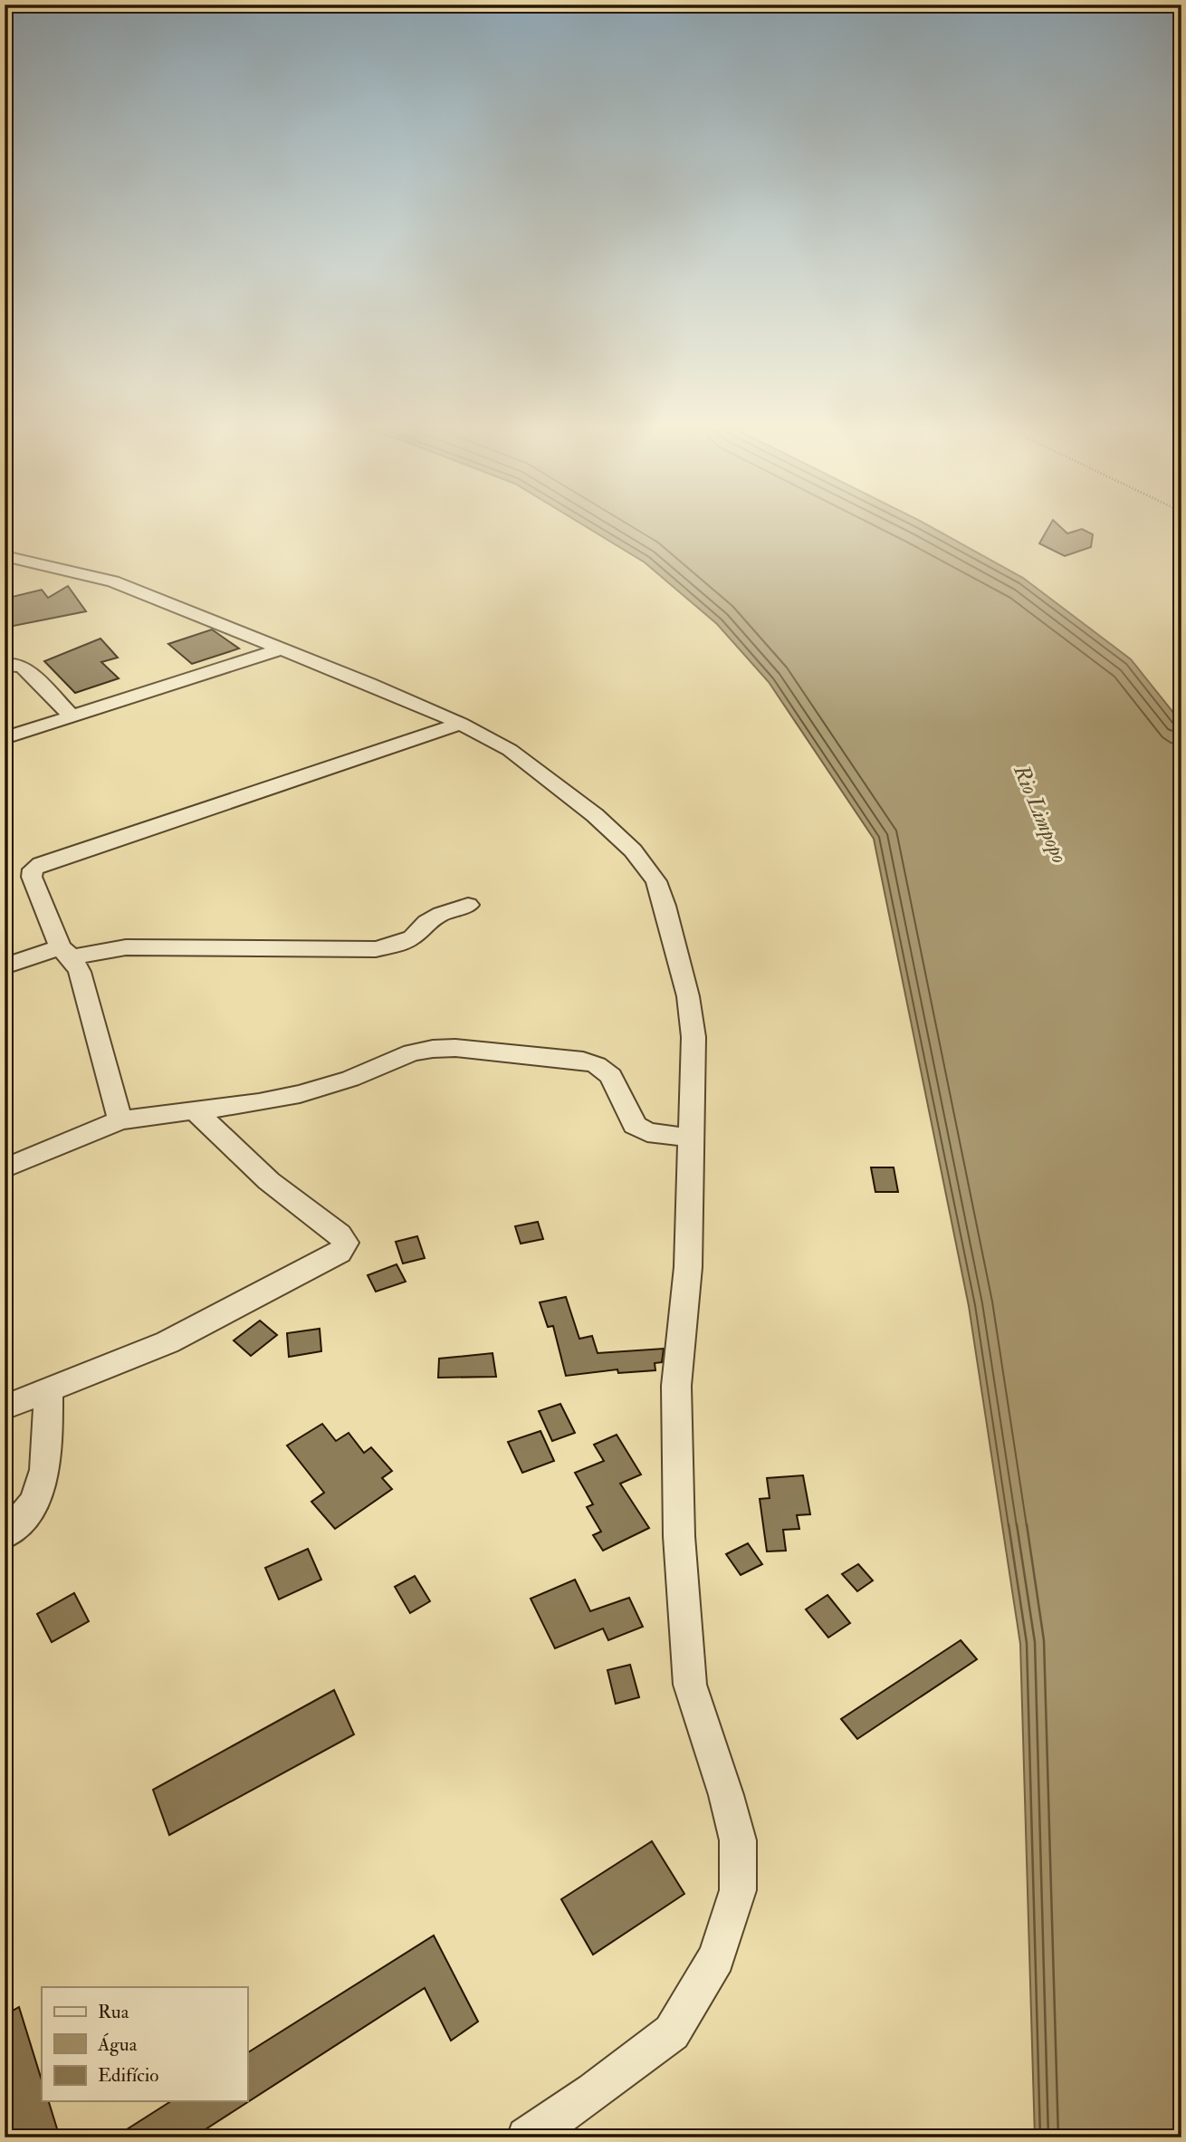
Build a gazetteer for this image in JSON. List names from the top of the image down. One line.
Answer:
{"water":["Rio Limpopo"],"legend":["Rua","Água","Edifício"]}
